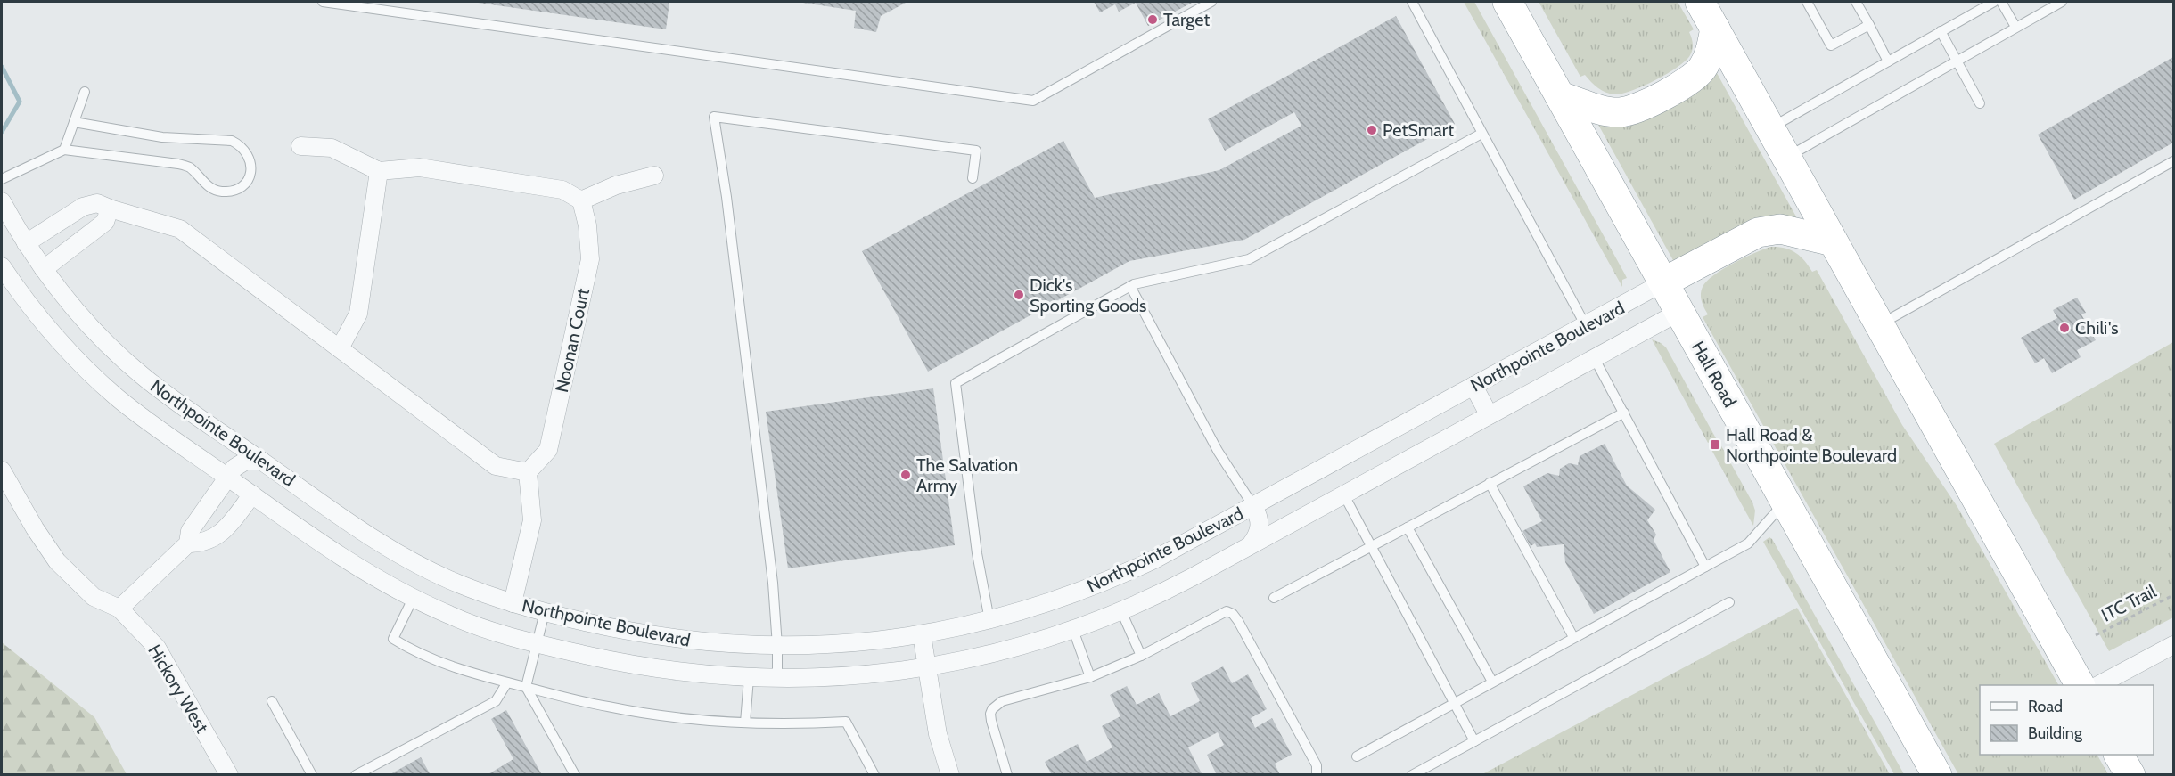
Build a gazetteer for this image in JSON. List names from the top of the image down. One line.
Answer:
{"streets":{"highway":["Hall Road"],"street":["Noonan Court","Northpointe Boulevard","Hickory West"],"path":["ITC Trail"]},"crossings":[["Northpointe Boulevard","Hall Road"]],"places":{"other":["Target","PetSmart","Dick's Sporting Goods","Chili's","The Salvation Army"],"transit":["Hall Road & Northpointe Boulevard"]},"legend":["Road","Building"]}
